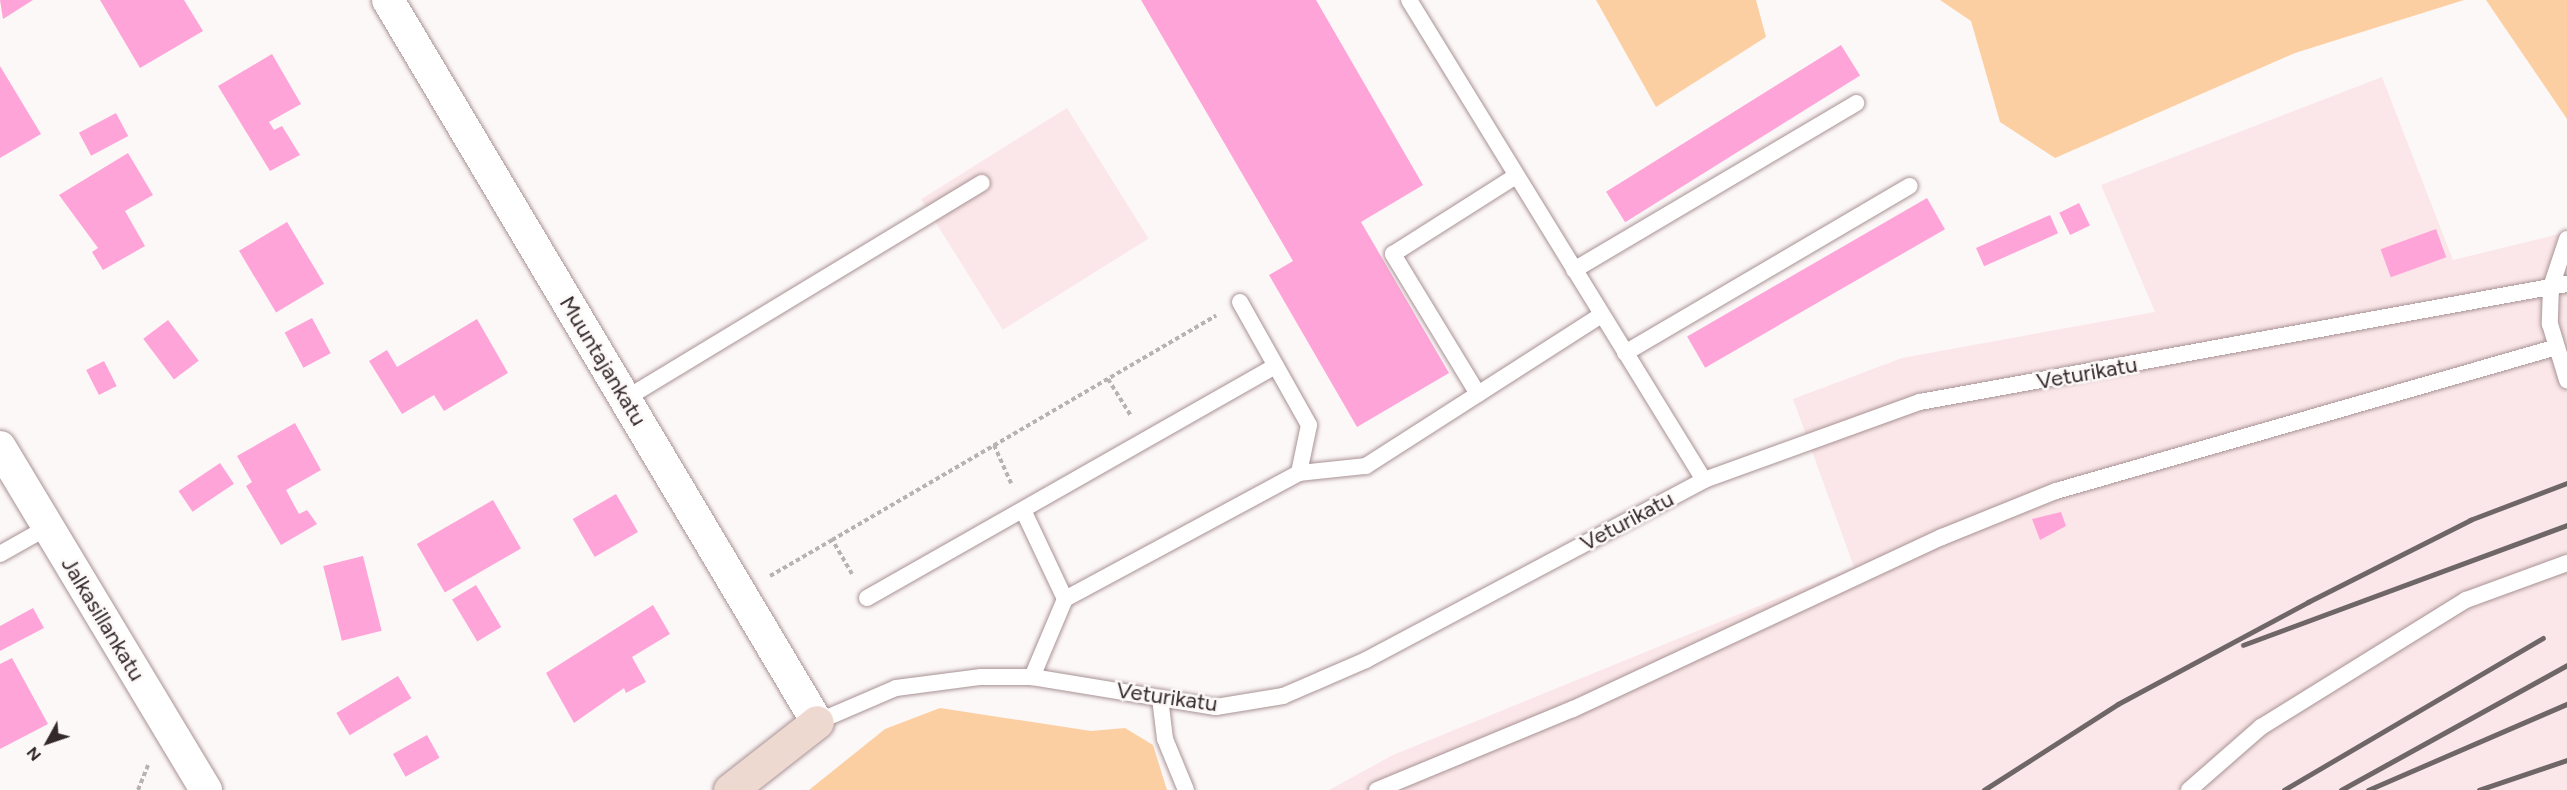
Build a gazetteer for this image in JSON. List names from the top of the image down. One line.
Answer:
{"streets":{"street":["Muuntajankatu","Veturikatu","Jalkasillankatu"]},"crossings":[["Muuntajankatu","Veturikatu"]],"north":"bottom left"}
